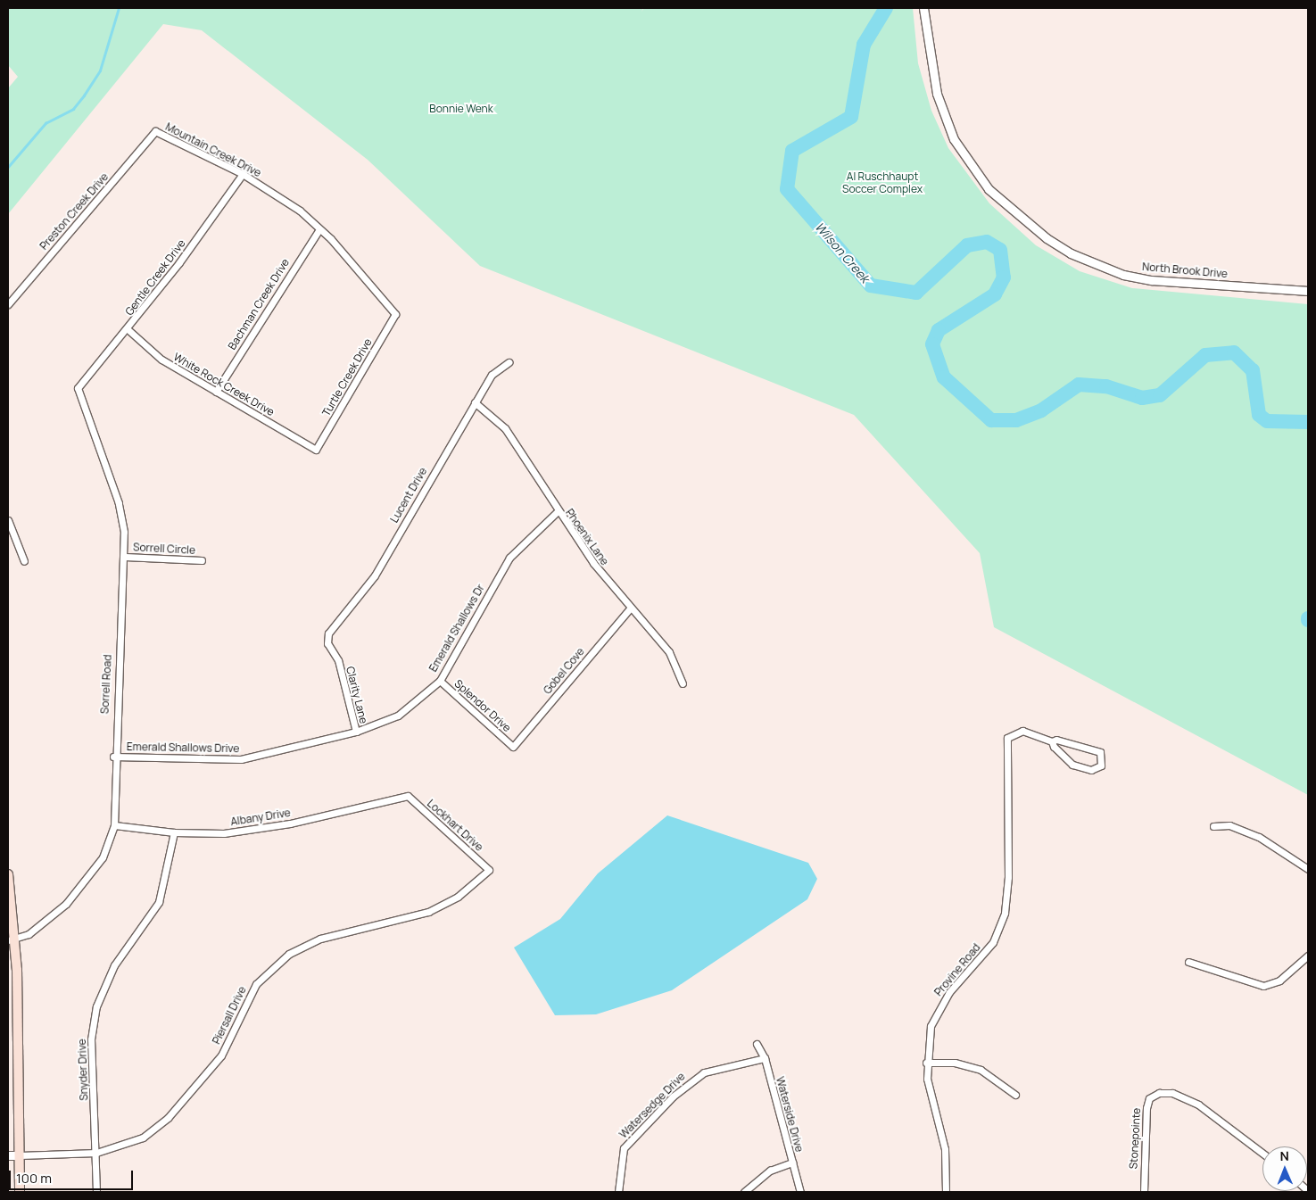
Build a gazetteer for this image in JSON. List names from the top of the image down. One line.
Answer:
{"streets":{"street":["Mountain Creek Drive","Preston Creek Drive","North Brook Drive","Gentle Creek Drive","Bachman Creek Drive","Turtle Creek Drive","White Rock Creek Drive","Lucent Drive","Phoenix Lane","Sorrell Circle","Emerald Shallows Dr","Gobel Cove","Sorrell Road","Clarity Lane","Splendor Drive","Emerald Shallows Drive","Albany Drive","Lockhart Drive","Provine Road","Piersall Drive","Snyder Drive","Watersedge Drive","Waterside Drive","Stonepointe"]},"crossings":[["Mountain Creek Drive","Preston Creek Drive"],["Mountain Creek Drive","Gentle Creek Drive"],["Mountain Creek Drive","Bachman Creek Drive"],["Mountain Creek Drive","Turtle Creek Drive"],["Gentle Creek Drive","White Rock Creek Drive"],["Gentle Creek Drive","Sorrell Road"],["Bachman Creek Drive","White Rock Creek Drive"],["Turtle Creek Drive","White Rock Creek Drive"],["Lucent Drive","Phoenix Lane"],["Lucent Drive","Clarity Lane"],["Phoenix Lane","Emerald Shallows Dr"],["Phoenix Lane","Gobel Cove"],["Sorrell Circle","Sorrell Road"],["Emerald Shallows Dr","Clarity Lane"],["Emerald Shallows Dr","Splendor Drive"],["Emerald Shallows Dr","Emerald Shallows Drive"],["Gobel Cove","Splendor Drive"],["Sorrell Road","Emerald Shallows Drive"],["Sorrell Road","Albany Drive"],["Clarity Lane","Emerald Shallows Drive"],["Albany Drive","Lockhart Drive"],["Albany Drive","Snyder Drive"],["Lockhart Drive","Piersall Drive"],["Piersall Drive","Snyder Drive"],["Watersedge Drive","Waterside Drive"]],"water":["Wilson Creek"],"parks":["Bonnie Wenk","Al Ruschhaupt Soccer Complex"],"scale_bar":"100 m","north":"top"}
